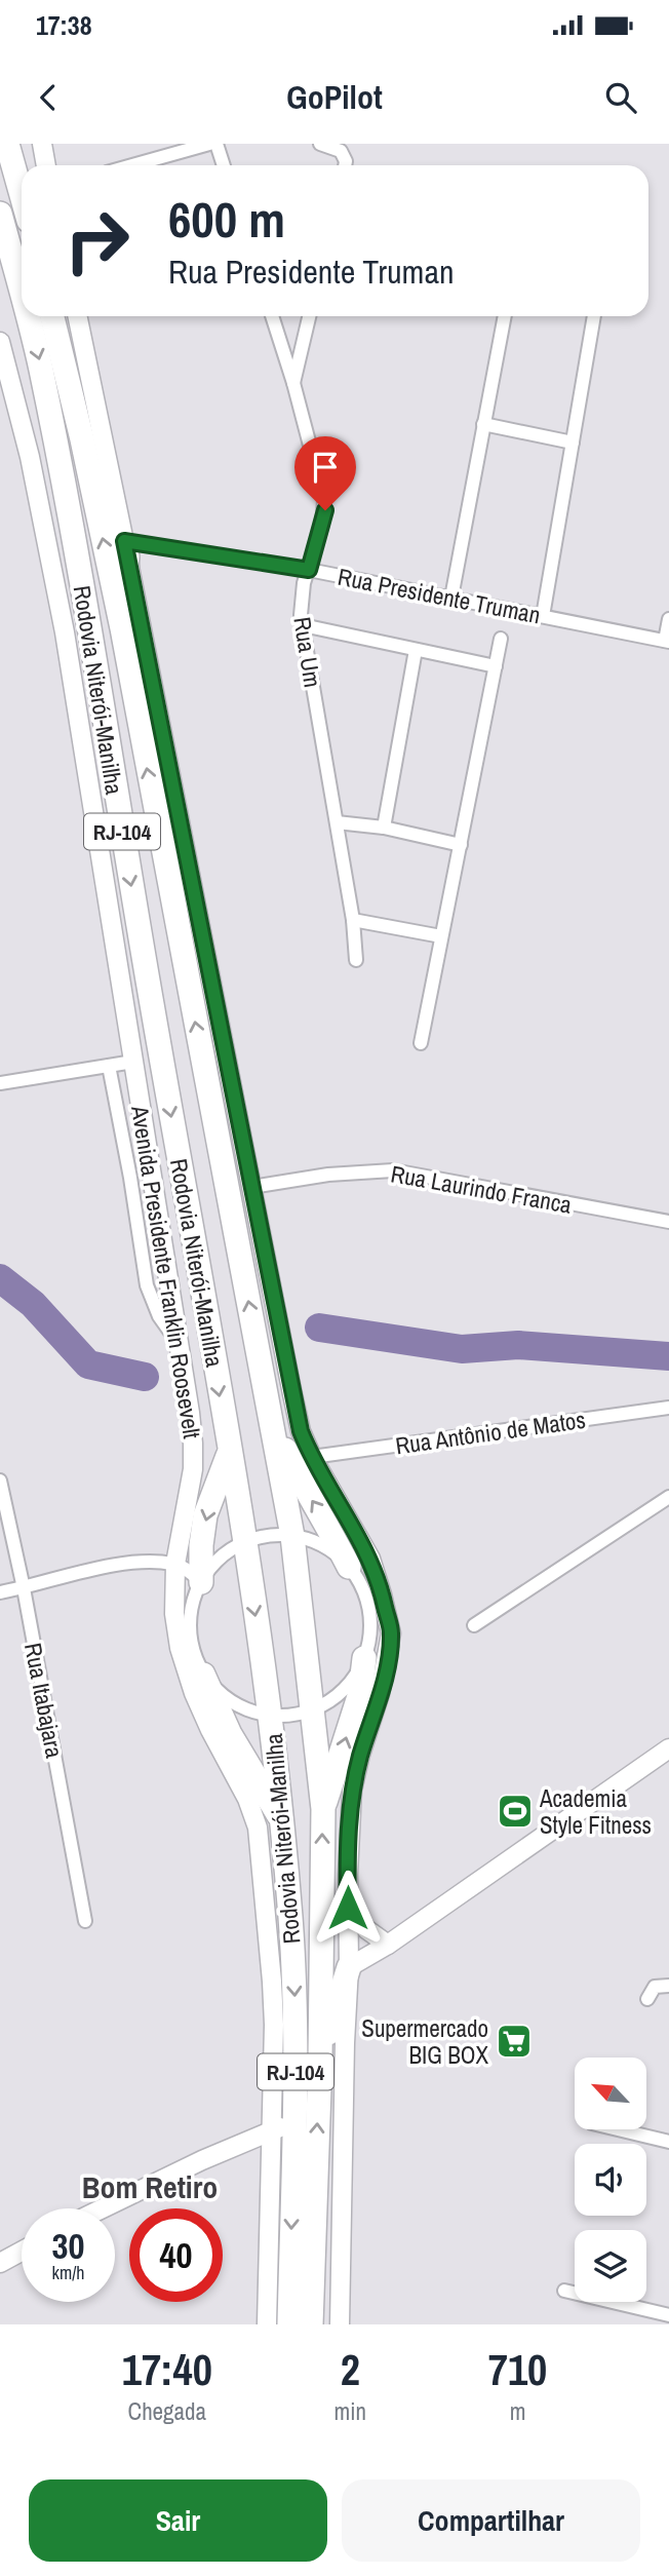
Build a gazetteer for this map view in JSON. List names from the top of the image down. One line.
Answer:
{"streets":{"highway":["Rodovia Niterói-Manilha","RJ-104"],"street":["Rua Presidente Truman","Rua Um","Rua Laurindo Franca","Avenida Presidente Franklin Roosevelt","Rua Antônio de Matos","Rua Itabajara"]},"crossings":[["Rua Presidente Truman","Rua Um"]],"districts":["Bom Retiro"],"places":{"sports":["Academia Style Fitness"],"supermarket":["Supermercado BIG BOX"]},"north":"top left","page":{"status":"17:38","header":"GoPilot","turn":["600 m","Rua Presidente Truman"],"speed":"30 km/h","limit":"40","eta":["17:40","Chegada","2","min","710","m"],"buttons":["Sair","Compartilhar"]}}
